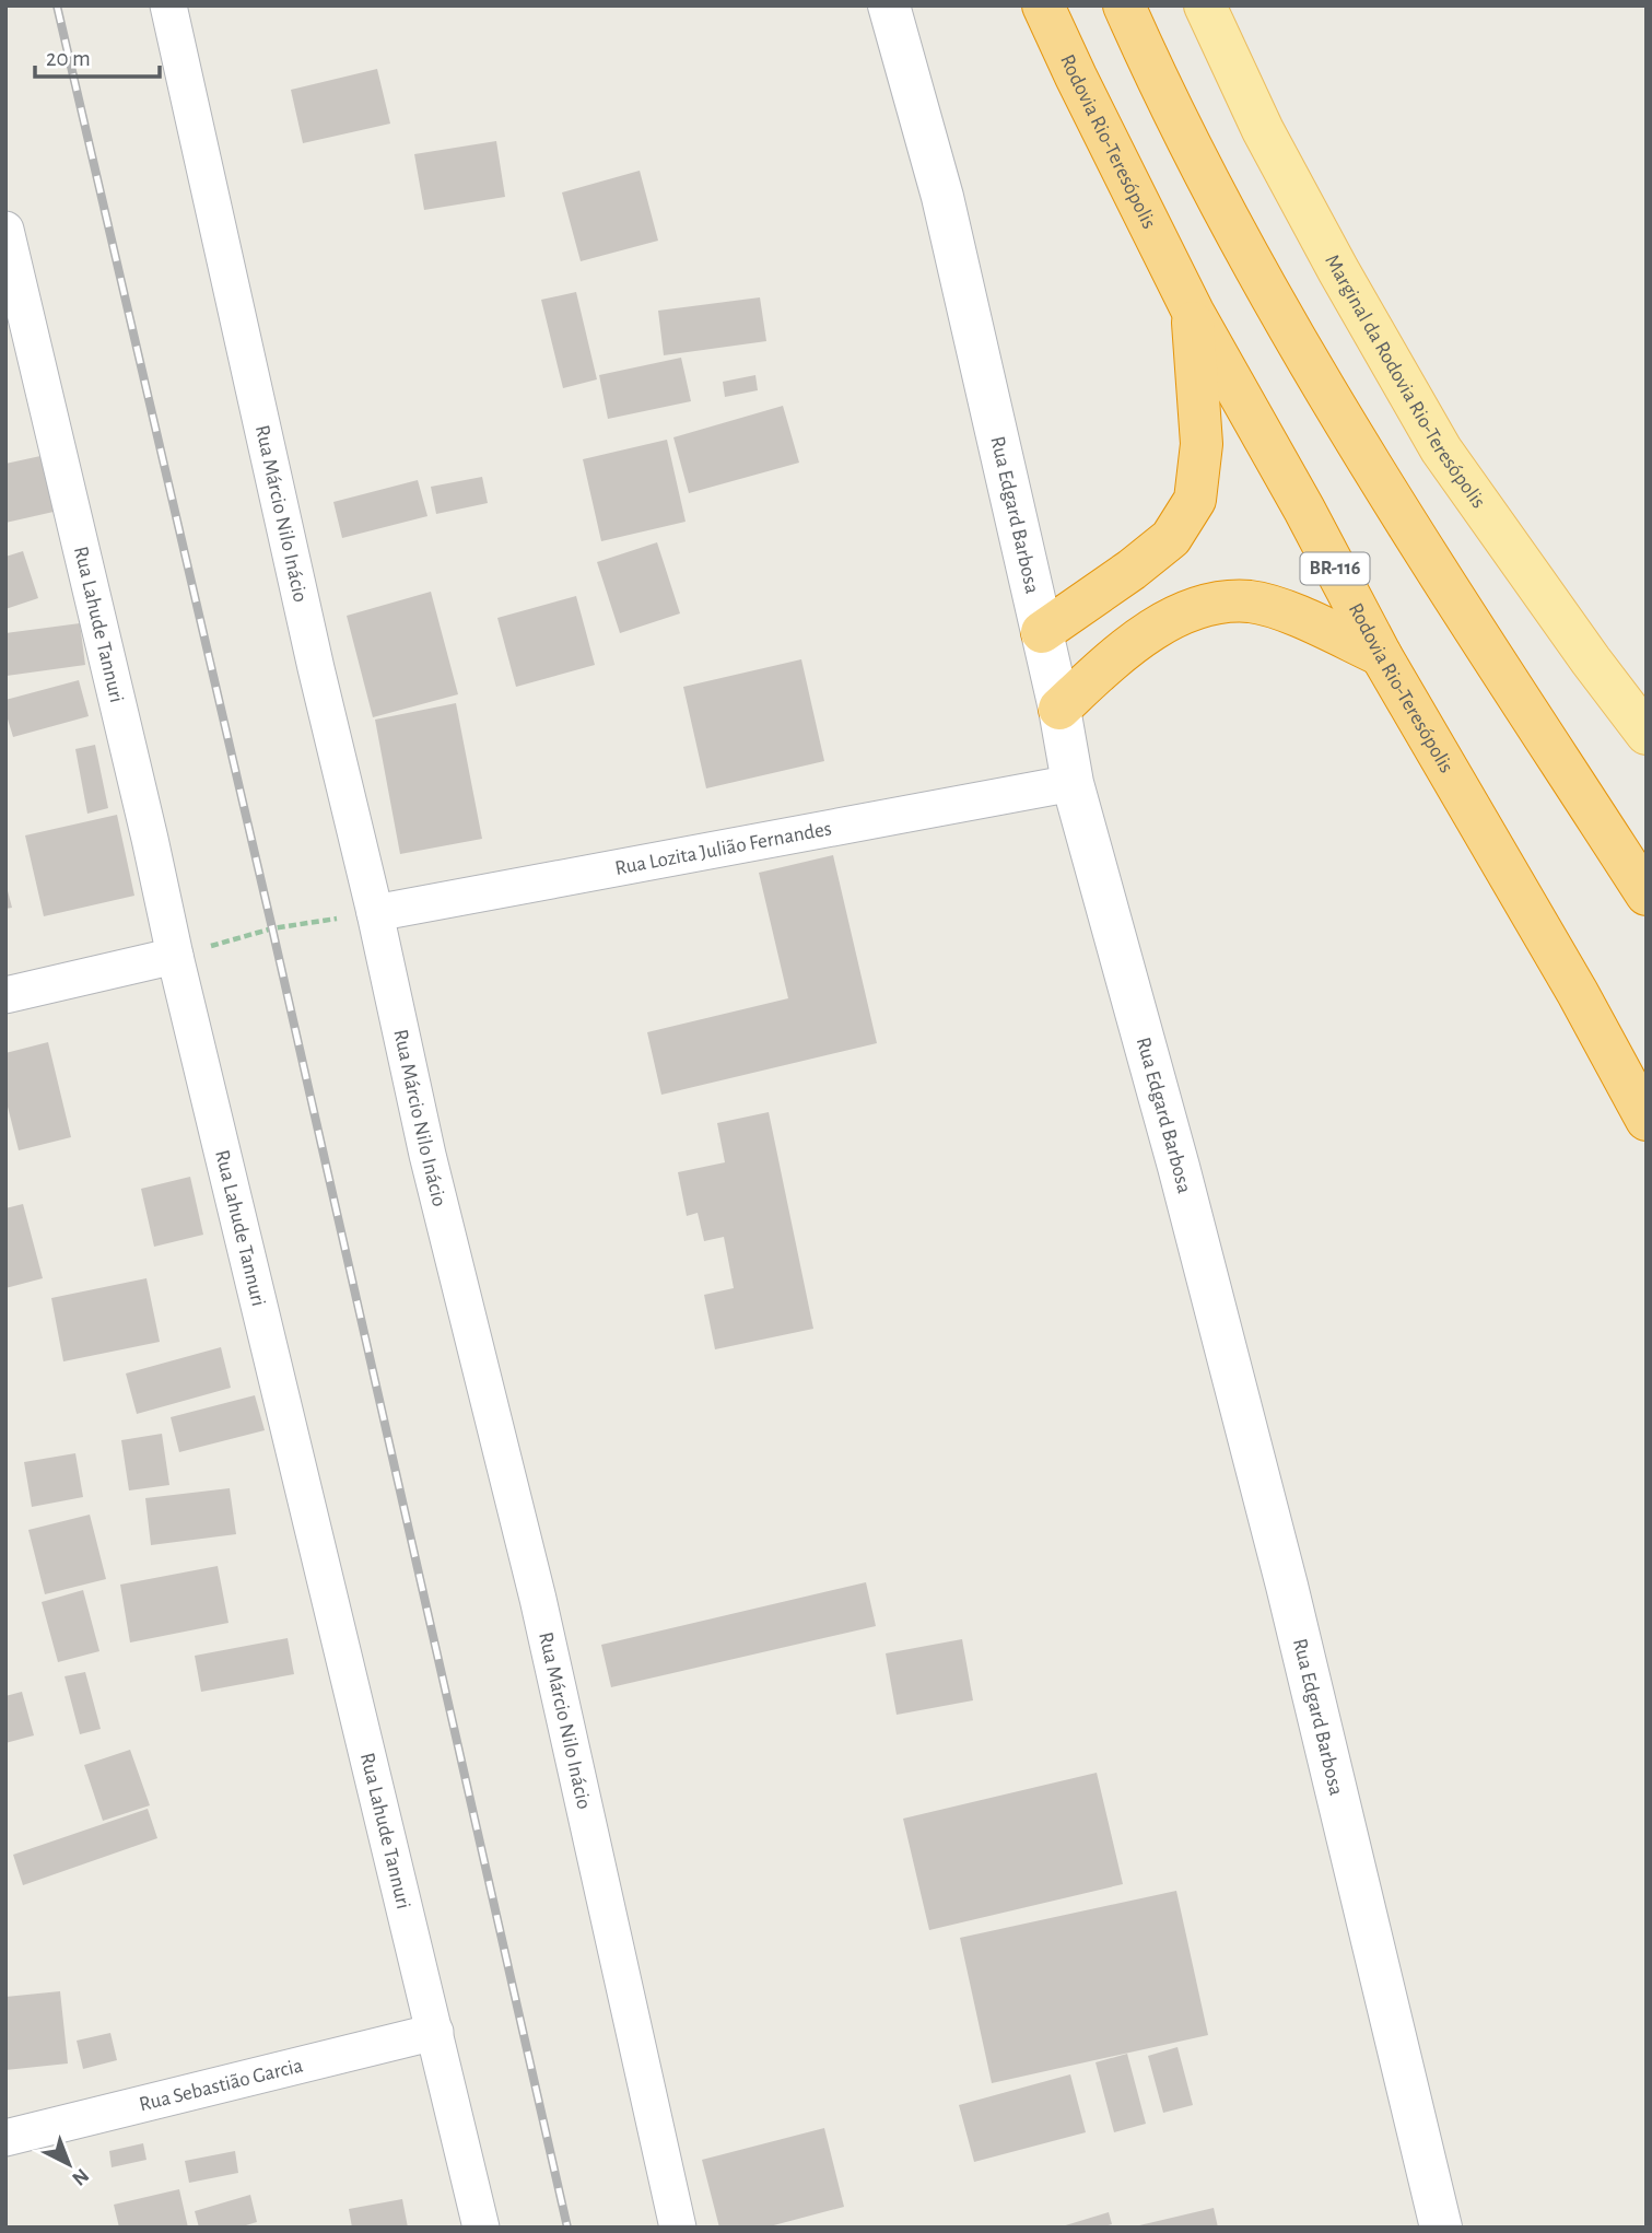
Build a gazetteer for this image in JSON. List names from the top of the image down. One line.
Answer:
{"streets":{"highway":["Rodovia Rio-Teresópolis","BR-116"],"main road":["Marginal da Rodovia Rio-Teresópolis"],"street":["Rua Márcio Nilo Inácio","Rua Edgard Barbosa","Rua Lahude Tannuri","Rua Lozita Julião Fernandes","Rua Sebastião Garcia"]},"crossings":[["Rua Márcio Nilo Inácio","Rua Lozita Julião Fernandes"],["Rua Edgard Barbosa","Rua Lozita Julião Fernandes"],["Rua Lahude Tannuri","Rua Sebastião Garcia"]],"scale_bar":"20 m","north":"bottom right"}
